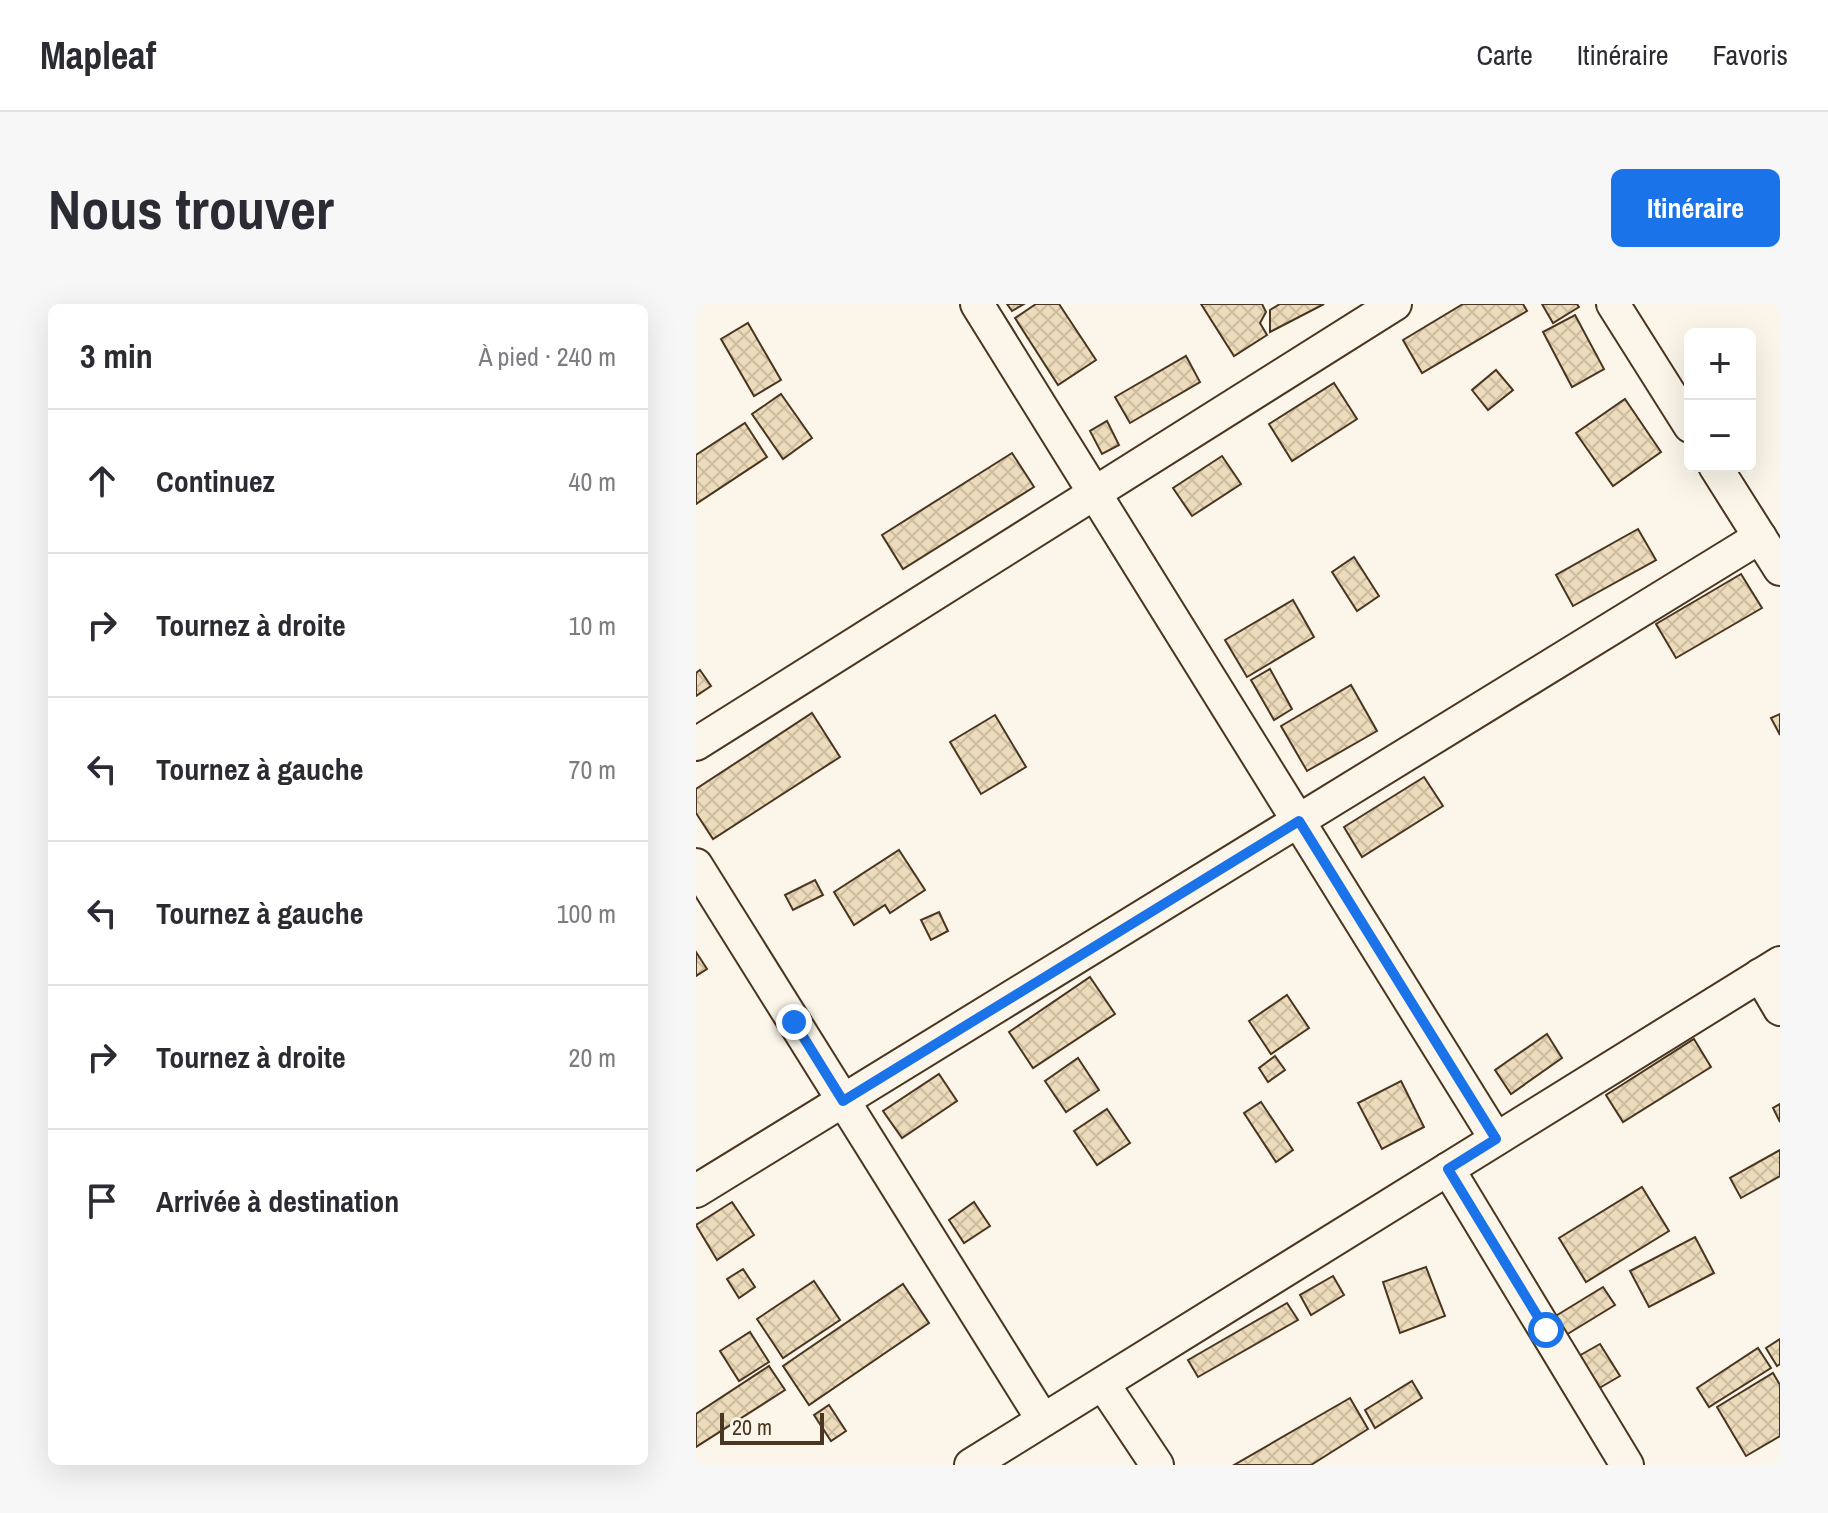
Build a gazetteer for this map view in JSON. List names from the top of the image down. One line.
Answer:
{"scale_bar":"20 m","page":{"header":"Mapleaf","nav":["Carte","Itinéraire","Favoris"],"buttons":"Itinéraire","title":"Nous trouver","heading":["3 min","À pied · 240 m"],"map_buttons":["+","−"],"list":[["Continuez","40 m"],["Tournez à droite","10 m"],["Tournez à gauche","70 m"],["Tournez à gauche","100 m"],["Tournez à droite","20 m"],"Arrivée à destination"],"scale":"20 m"}}
